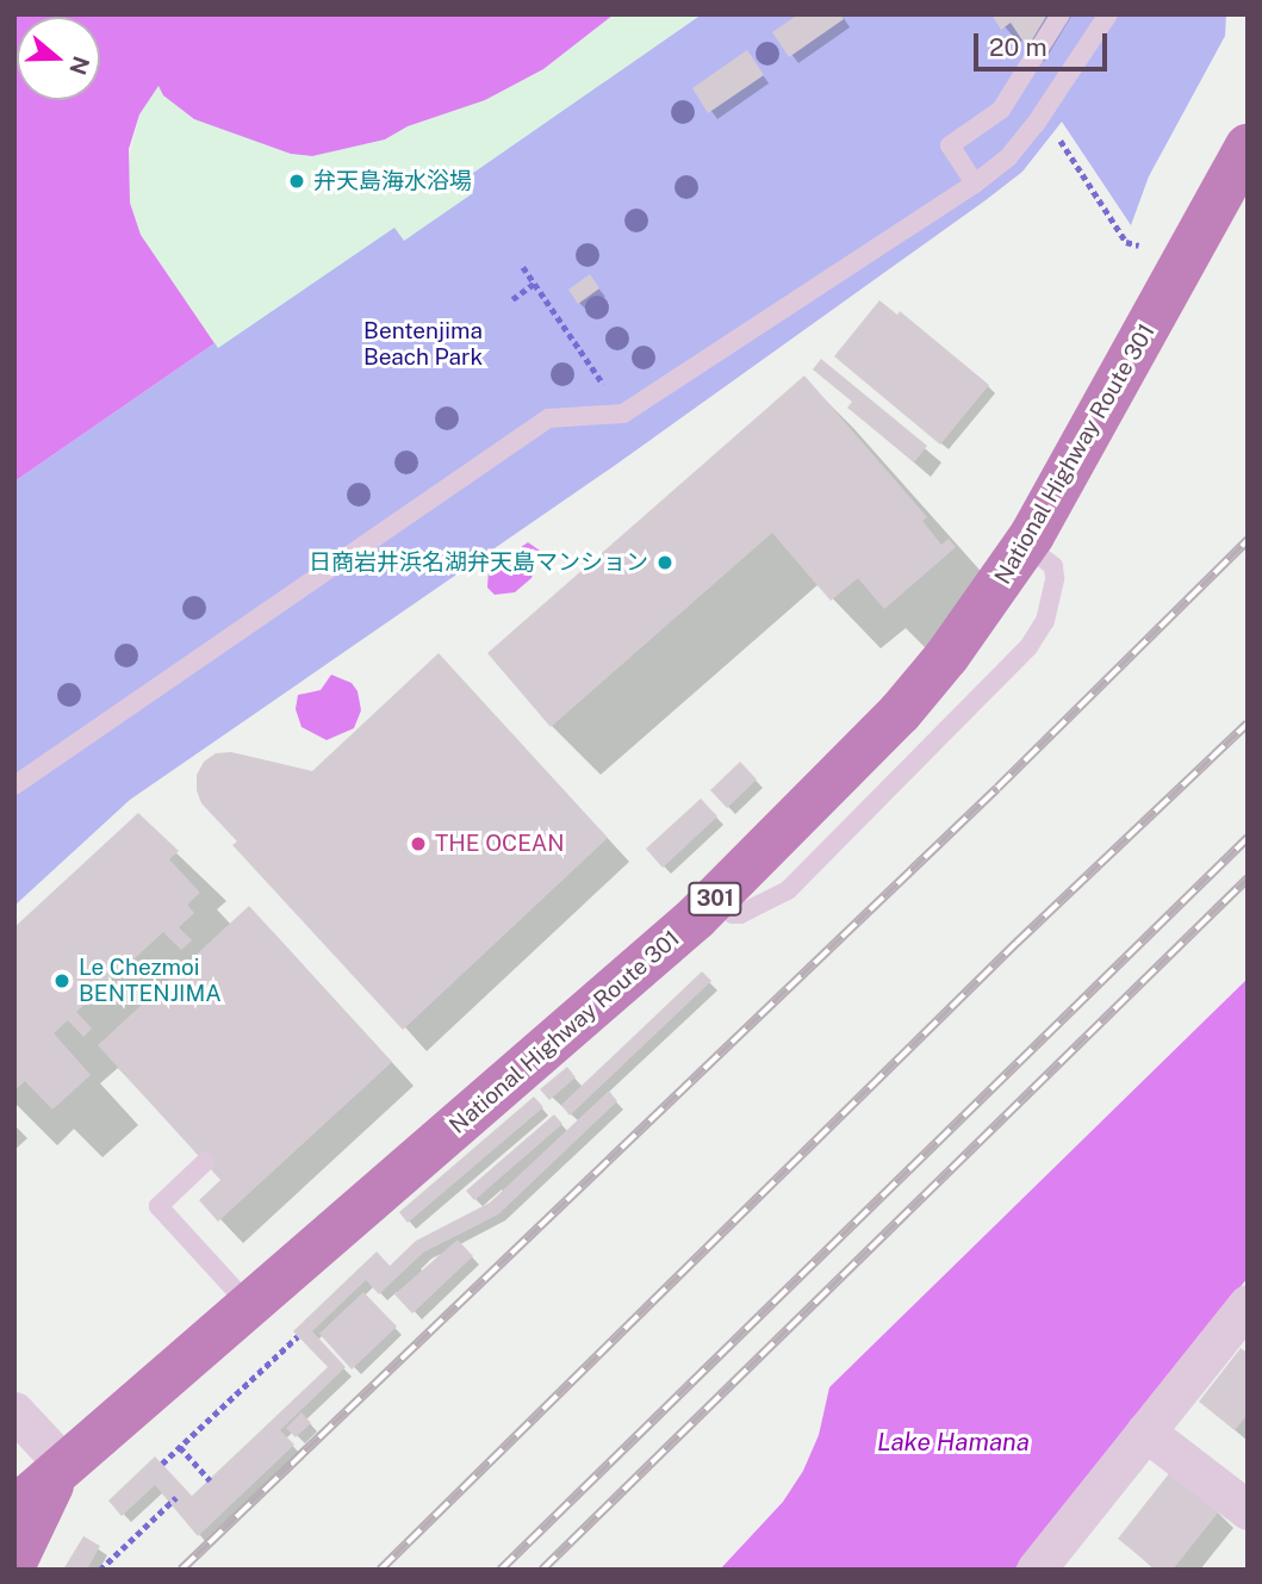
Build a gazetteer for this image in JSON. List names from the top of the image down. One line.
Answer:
{"streets":{"highway":["National Highway Route 301","301"]},"water":["Lake Hamana"],"parks":["Bentenjima Beach Park"],"places":["弁天島海水浴場","日商岩井浜名湖弁天島マンション","THE OCEAN","Le Chezmoi BENTENJIMA"],"scale_bar":"20 m","north":"right"}
